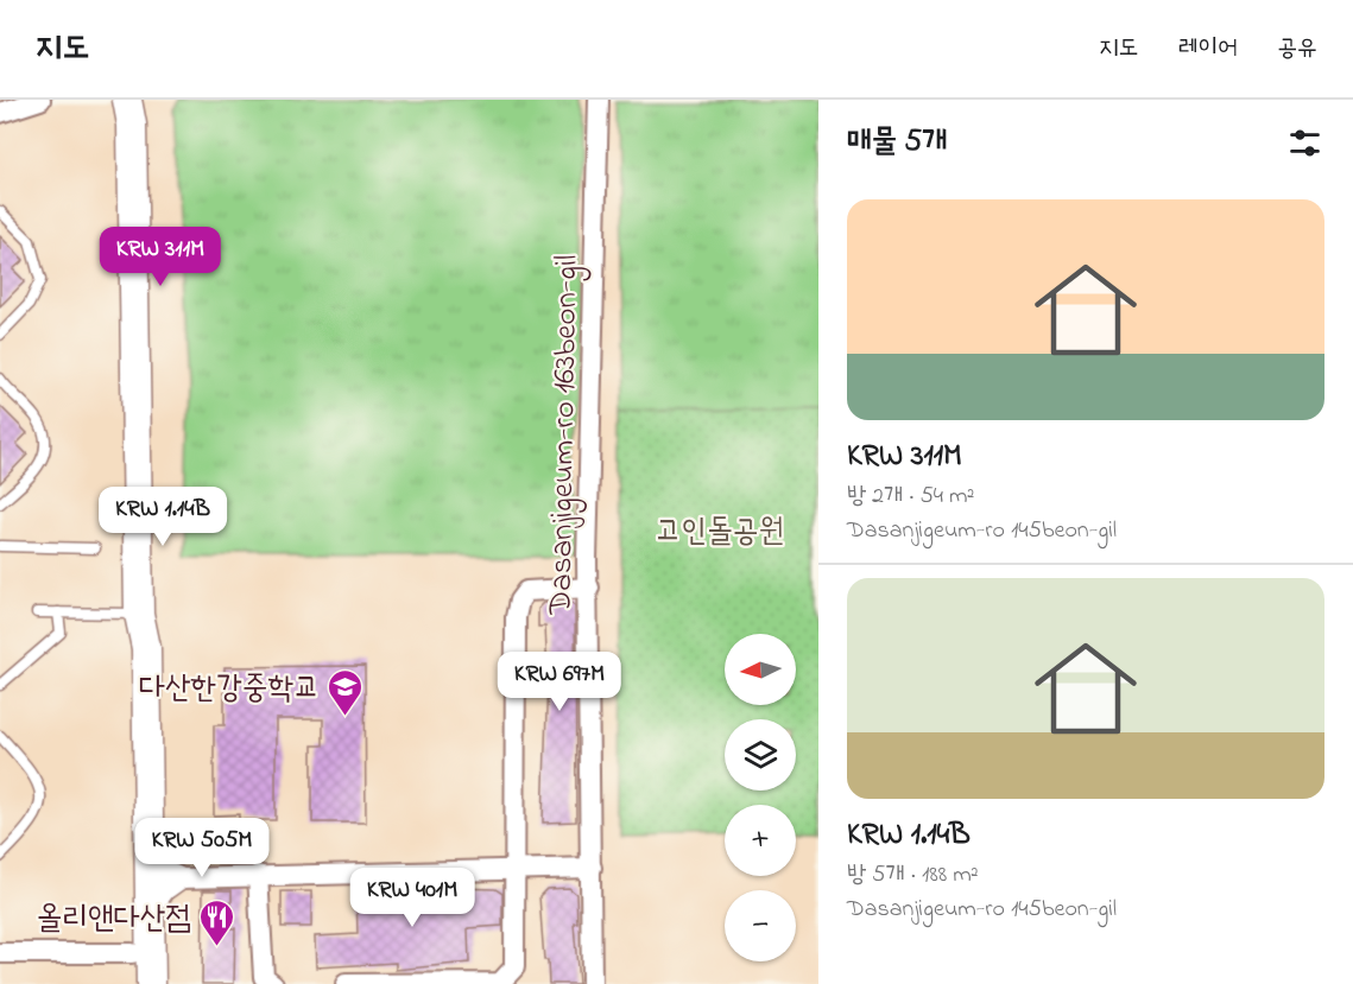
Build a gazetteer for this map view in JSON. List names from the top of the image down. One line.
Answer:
{"streets":{"street":["Dasanjigeum-ro 163beon-gil"]},"parks":["고인돌공원"],"places":{"school or university":["다산한강중학교"],"restaurant":["올리앤다산점"]},"north":"left","page":{"header":"지도","nav":["지도","레이어","공유"],"heading":"매물 5개","list":[{"name":"KRW 311M","note":"방 2개 · 54 m² · Dasanjigeum-ro 145beon-gil"},{"name":"KRW 1.14B","note":"방 5개 · 188 m² · Dasanjigeum-ro 145beon-gil"}],"price":["KRW 311M","KRW 1.14B","KRW 697M","KRW 505M","KRW 401M"],"map_buttons":["+","−"]}}
